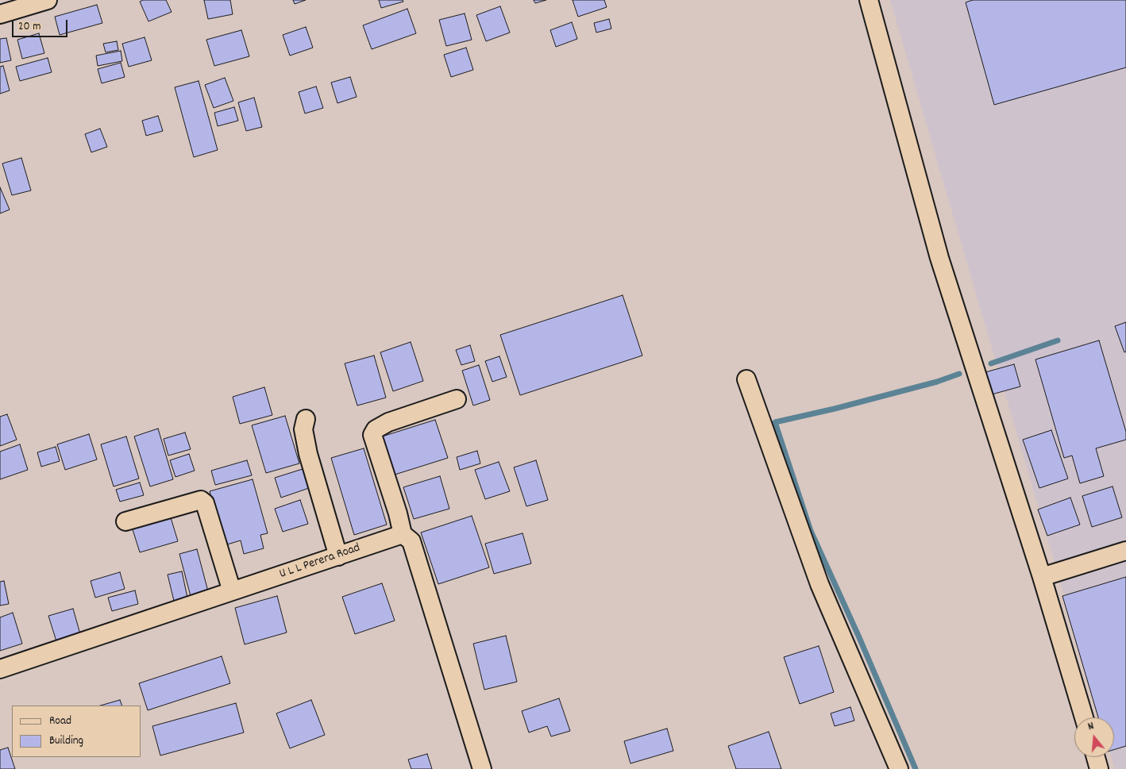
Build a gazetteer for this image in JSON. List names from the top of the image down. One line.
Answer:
{"streets":{"street":["U L L Perera Road"]},"legend":["Road","Building"],"scale_bar":"20 m","north":"top"}
